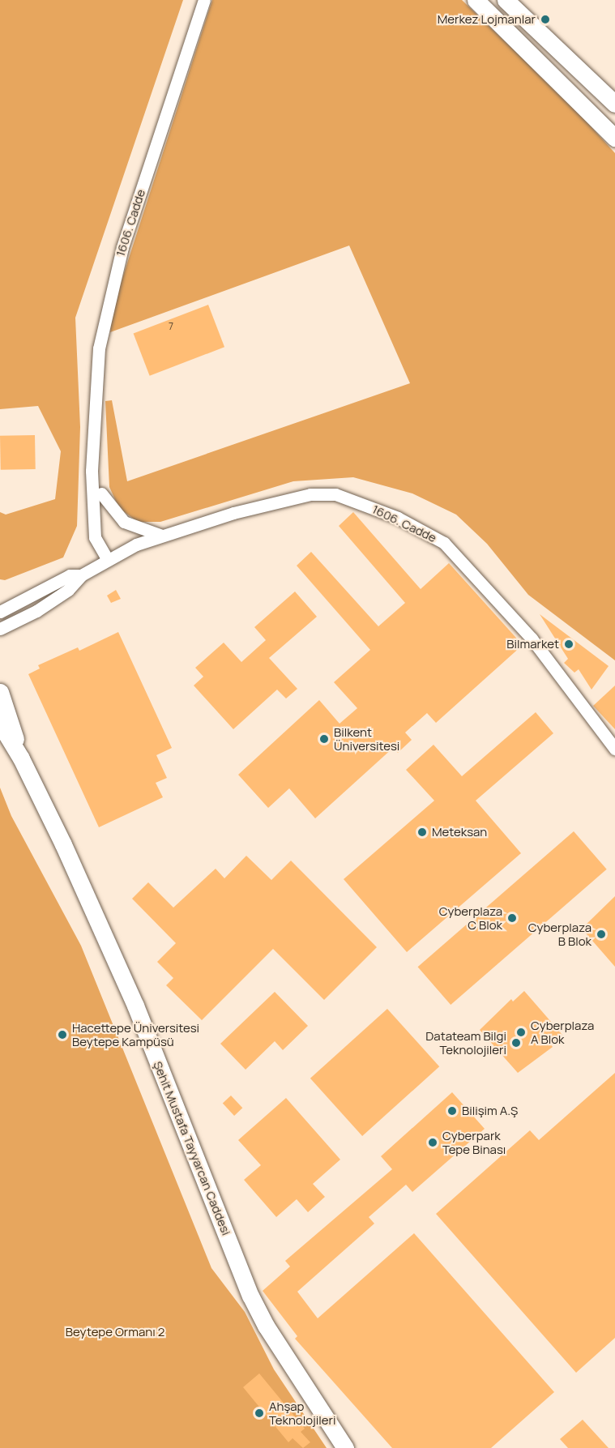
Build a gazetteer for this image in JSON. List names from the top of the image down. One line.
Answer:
{"streets":{"main road":["Şehit Mustafa Tayyarcan Caddesi"],"street":["1606. Cadde"]},"parks":["Beytepe Ormanı 2"],"places":["Merkez Lojmanlar","Bilmarket","Bilkent Üniversitesi","Meteksan","Cyberplaza C Blok","Cyberplaza B Blok","Cyberplaza A Blok","Hacettepe Üniversitesi Beytepe Kampüsü","Datateam Bilgi Teknolojileri","Bilişim A.Ş","Cyberpark Tepe Binası","Ahşap Teknolojileri"],"house_numbers":["7"]}
